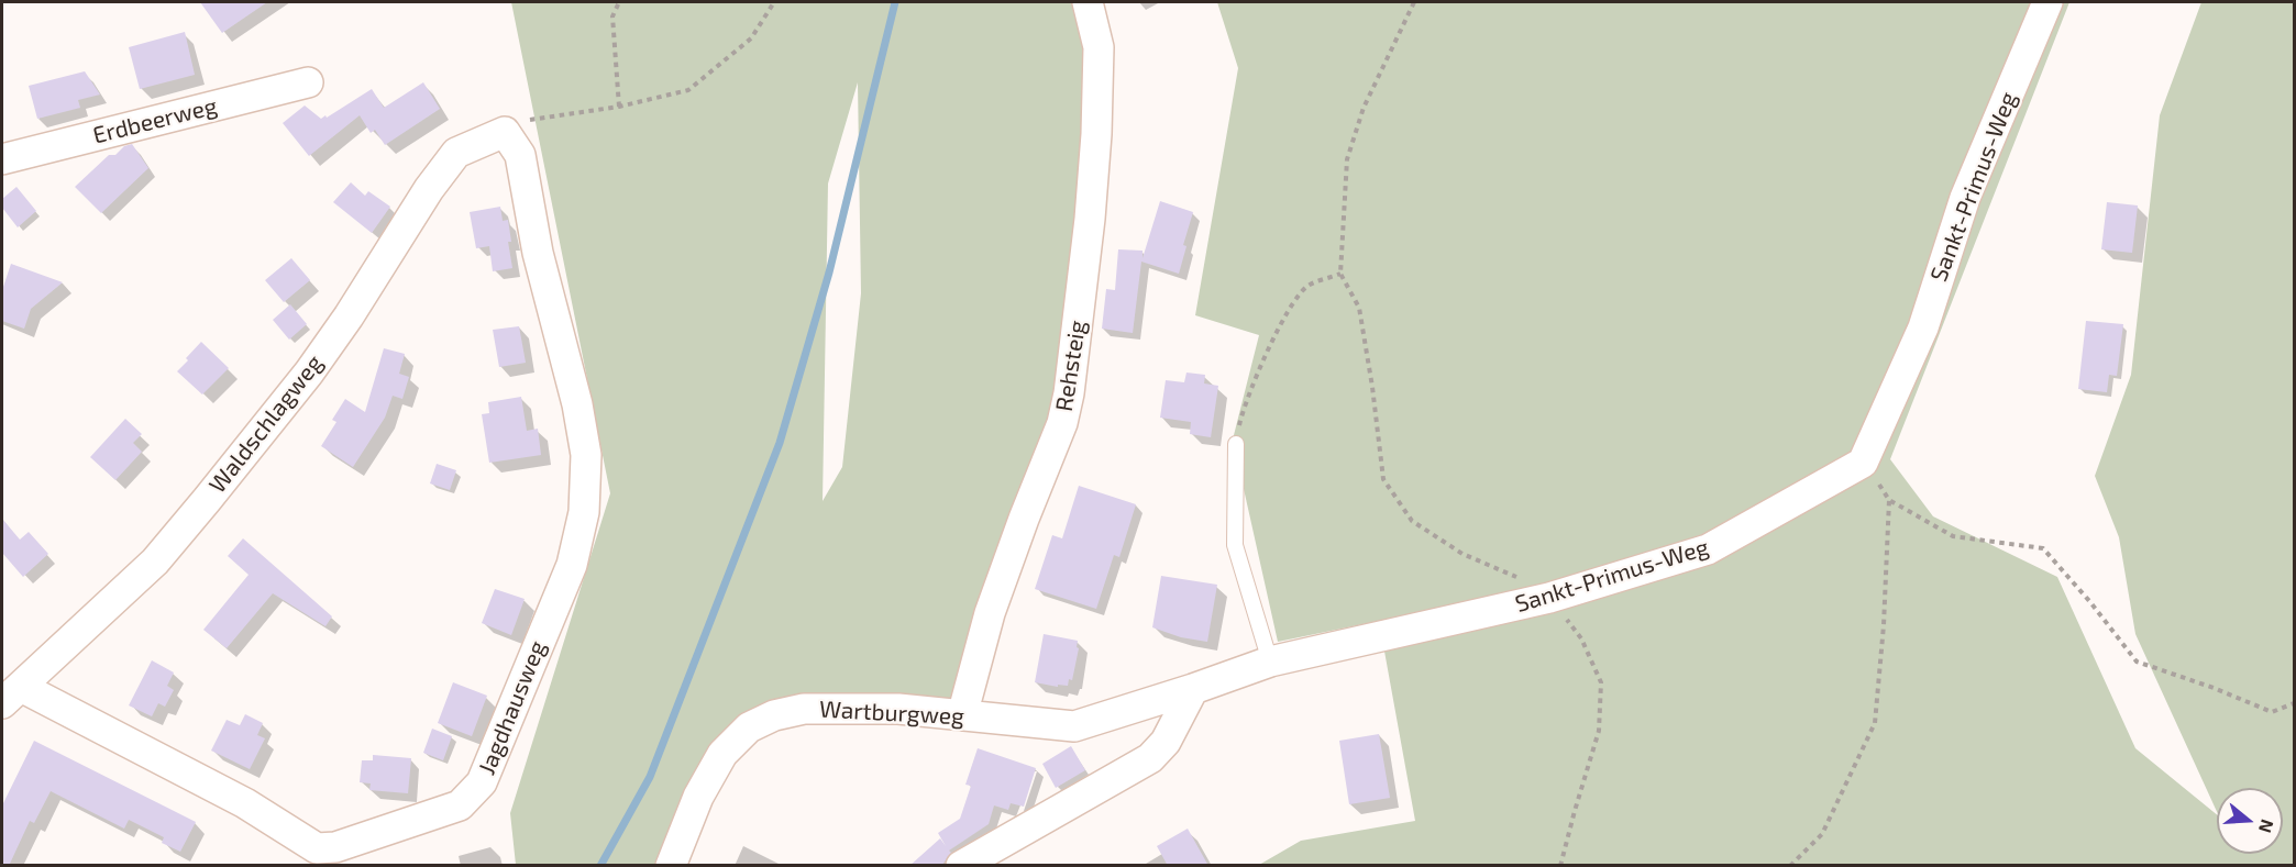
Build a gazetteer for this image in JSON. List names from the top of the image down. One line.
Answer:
{"streets":{"street":["Erdbeerweg","Sankt-Primus-Weg","Rehsteig","Waldschlagweg","Jagdhausweg","Wartburgweg"]},"crossings":[["Sankt-Primus-Weg","Wartburgweg"],["Rehsteig","Wartburgweg"],["Waldschlagweg","Jagdhausweg"]],"north":"right"}
